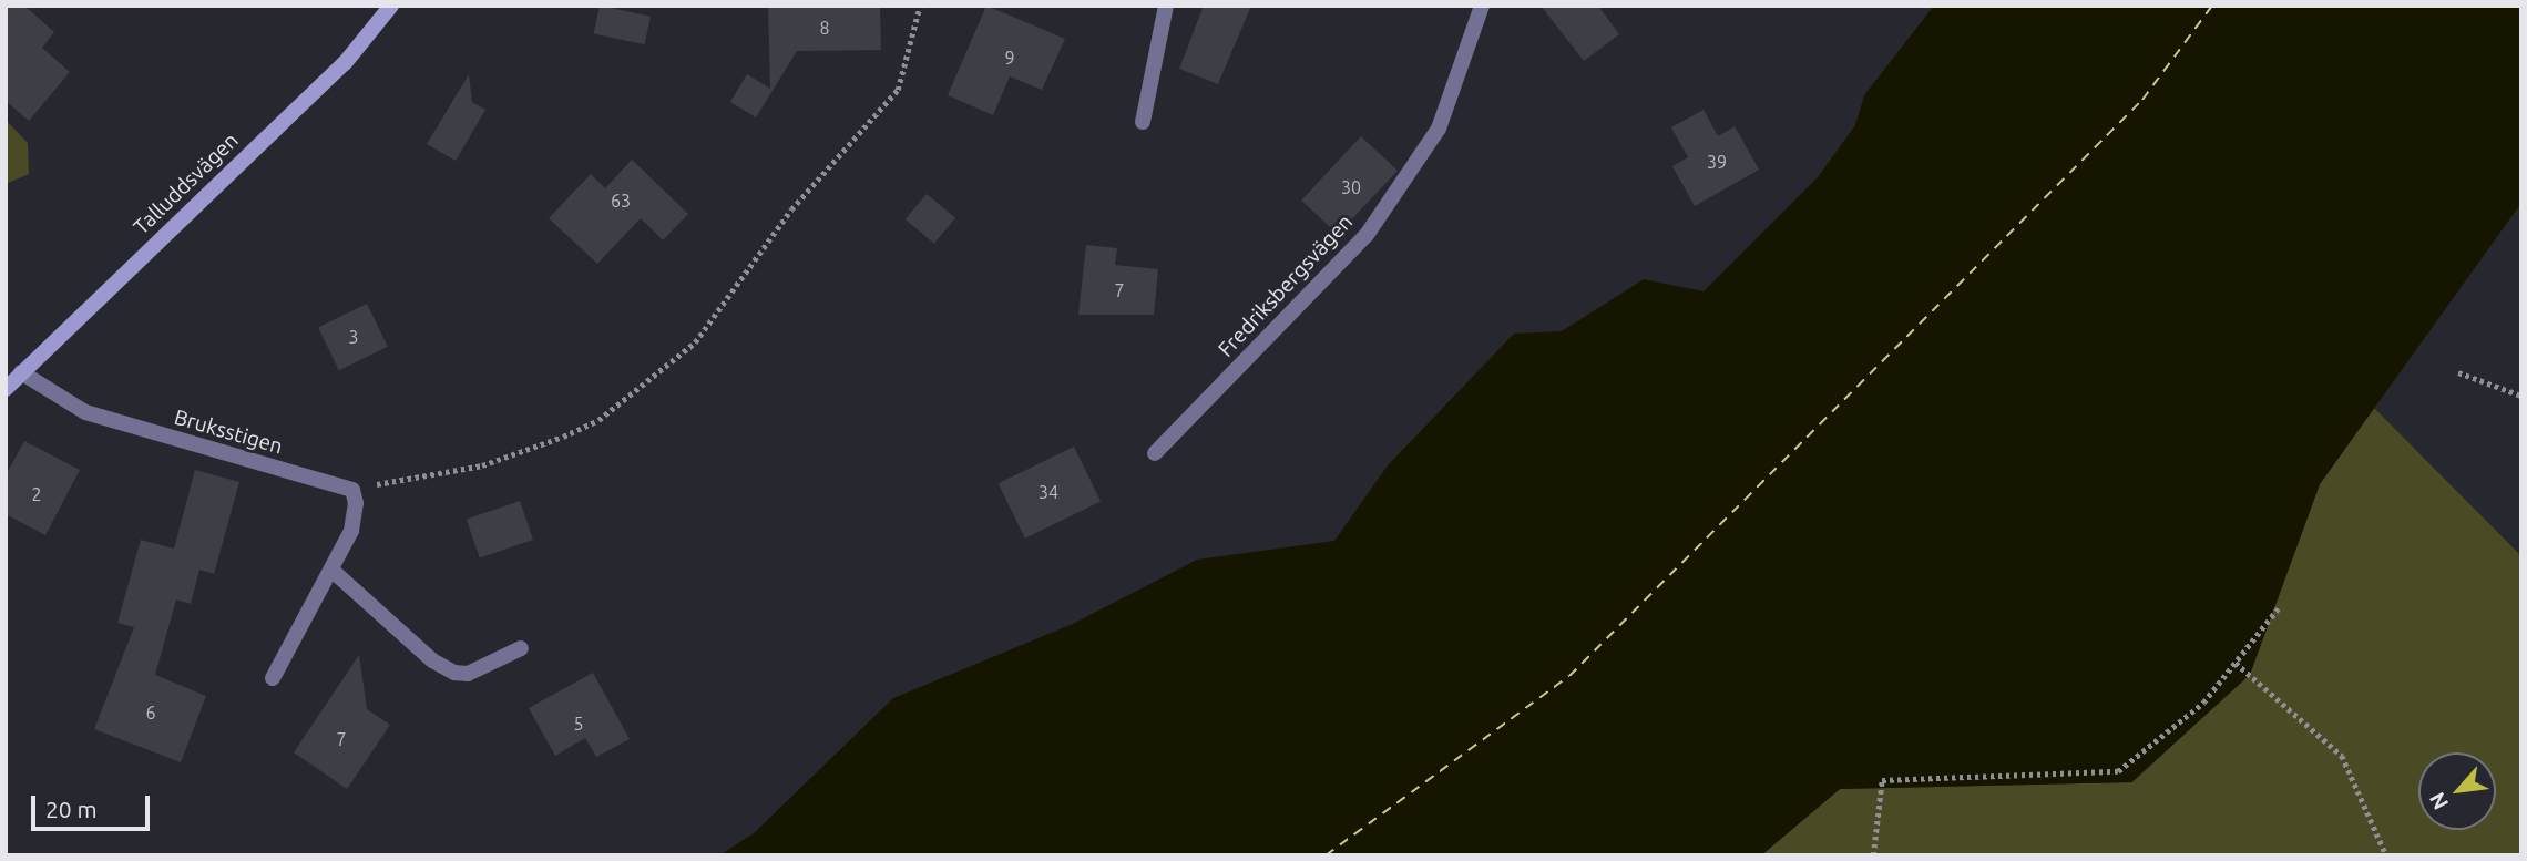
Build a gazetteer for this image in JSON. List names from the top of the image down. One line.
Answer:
{"streets":{"street":["Talluddsvägen","Fredriksbergsvägen","Bruksstigen"]},"crossings":[["Talluddsvägen","Bruksstigen"]],"house_numbers":["8","9","39","30","63","7","3","34","2","6","5","7"],"scale_bar":"20 m","north":"bottom left"}
